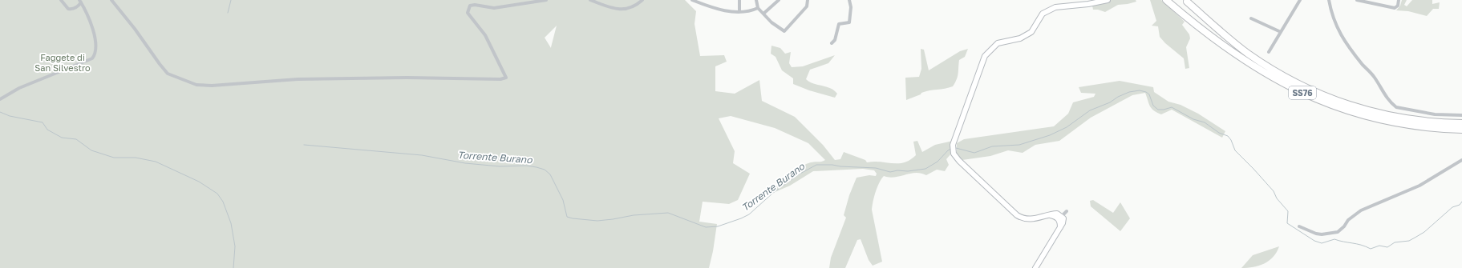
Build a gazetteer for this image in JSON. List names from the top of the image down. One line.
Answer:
{"streets":{"highway":["SS76"]},"water":["Torrente Burano"],"parks":["Faggete di San Silvestro"]}
